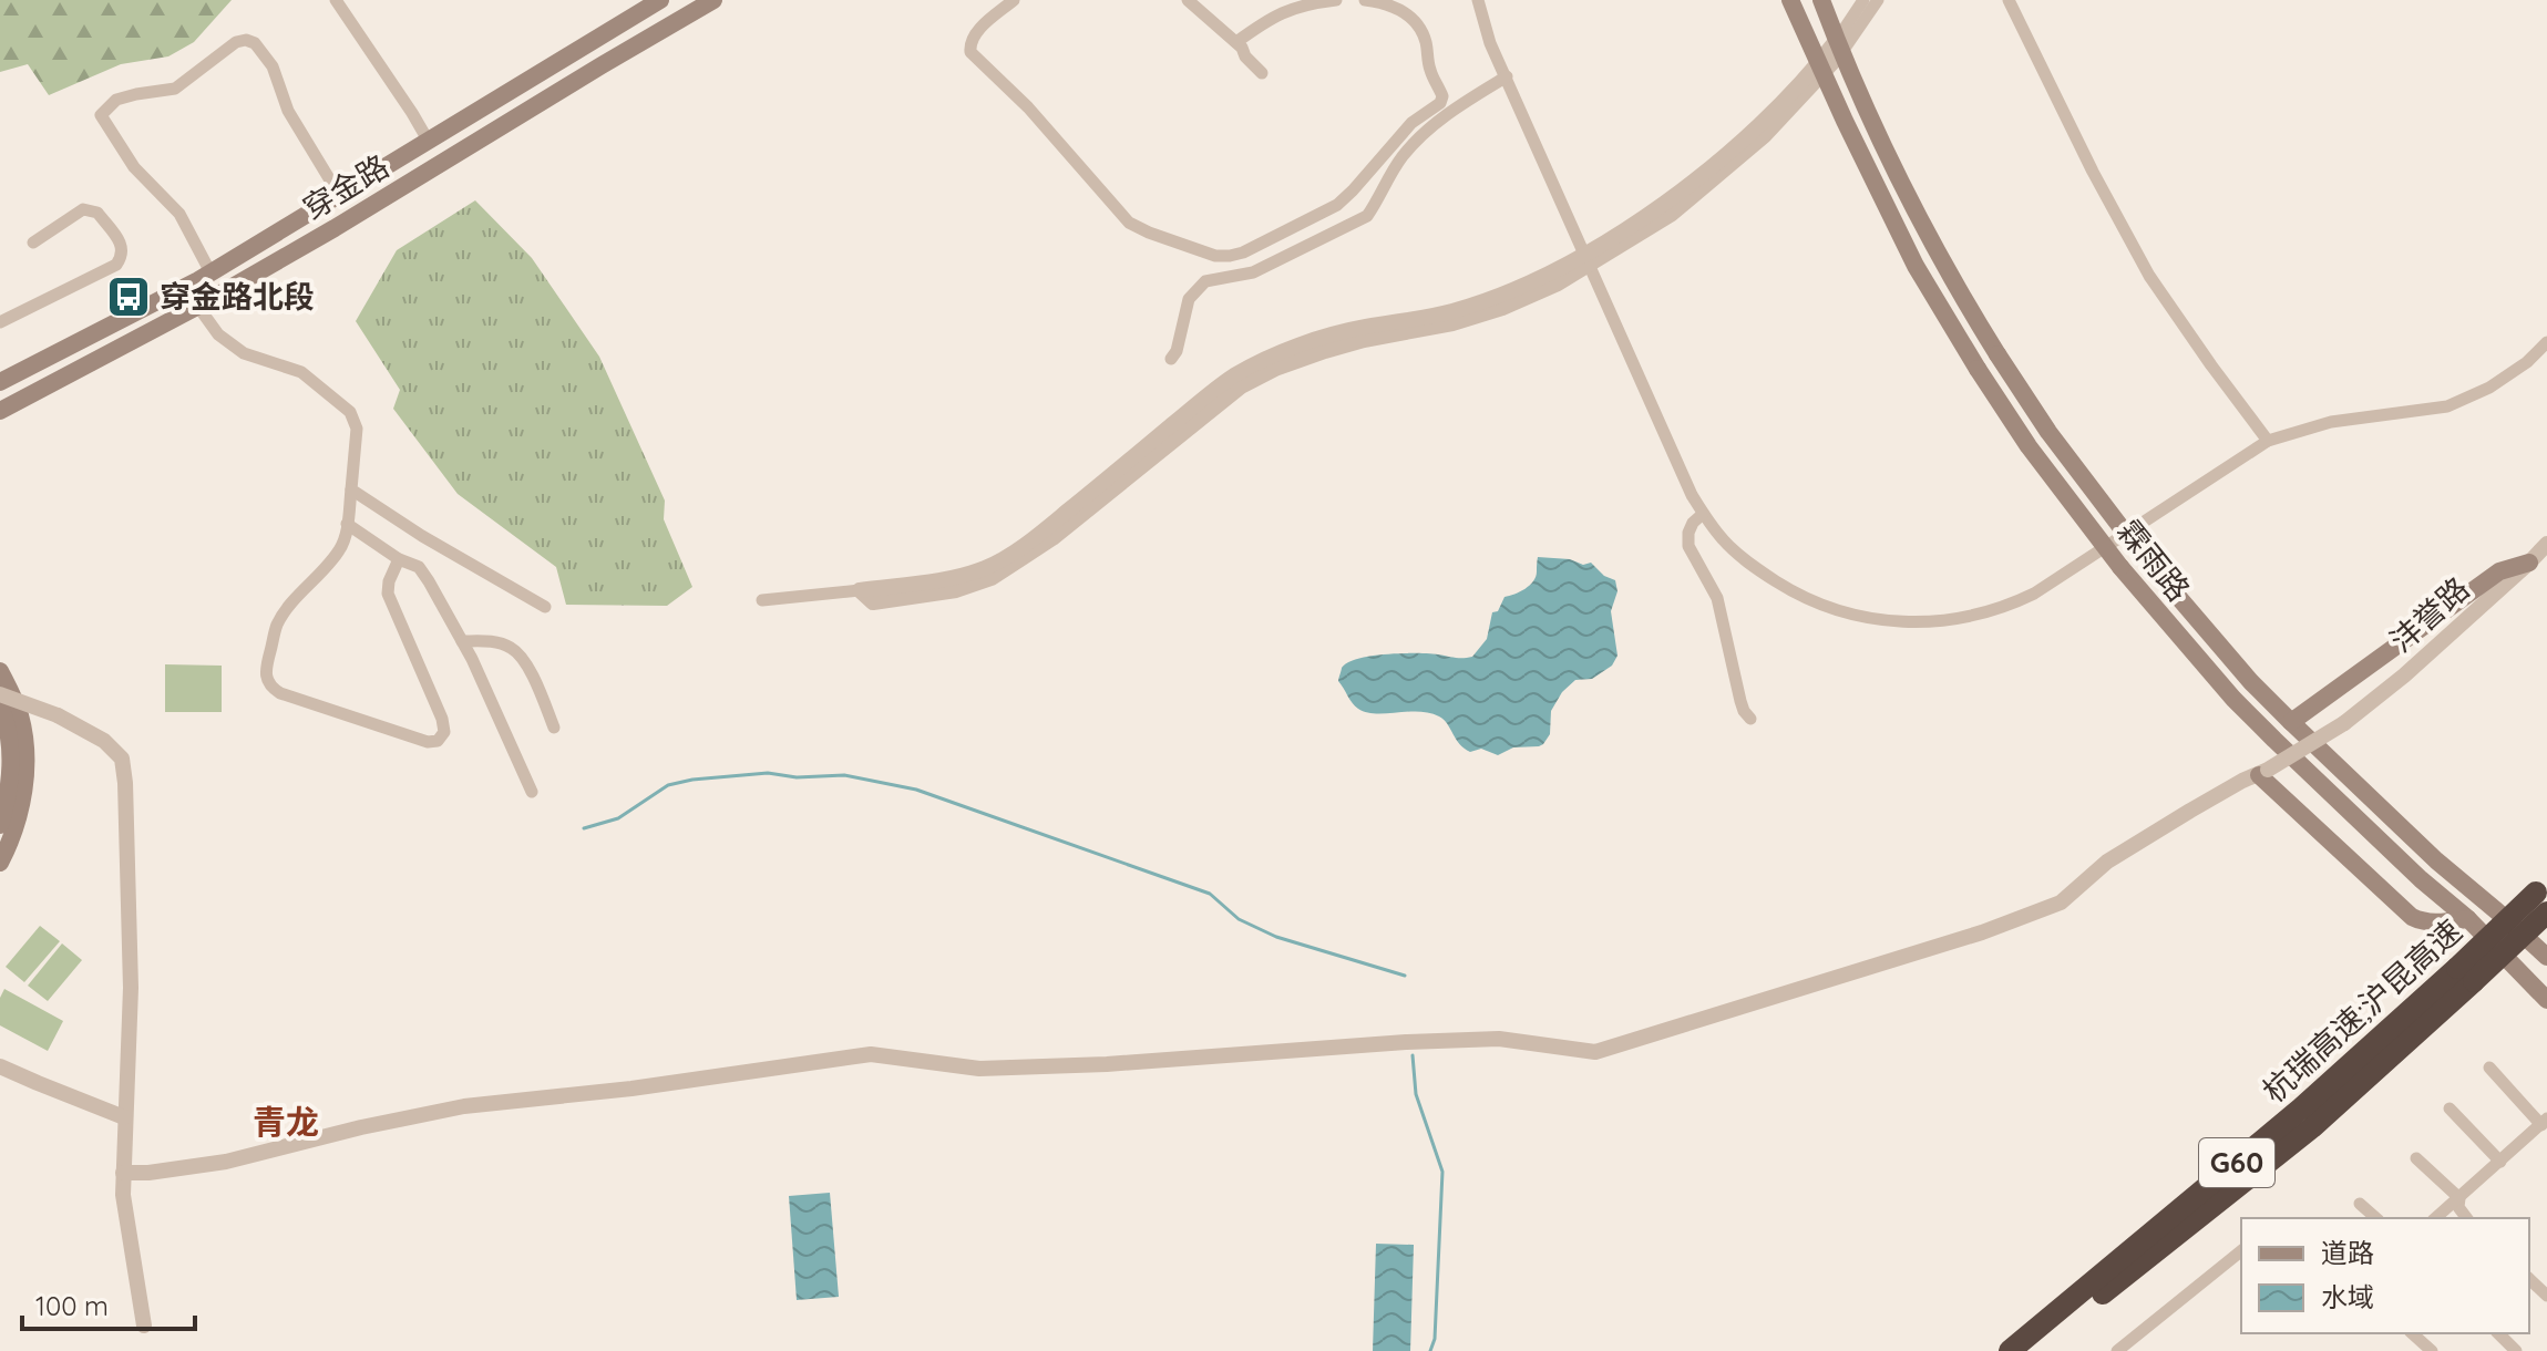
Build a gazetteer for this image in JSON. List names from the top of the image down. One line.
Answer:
{"streets":{"highway":["杭瑞高速;沪昆高速","G60"],"main road":["穿金路","霖雨路"],"street":["沣誉路"]},"districts":["青龙"],"places":{"bus stop":["穿金路北段"]},"legend":["道路","水域"],"scale_bar":"100 m"}
